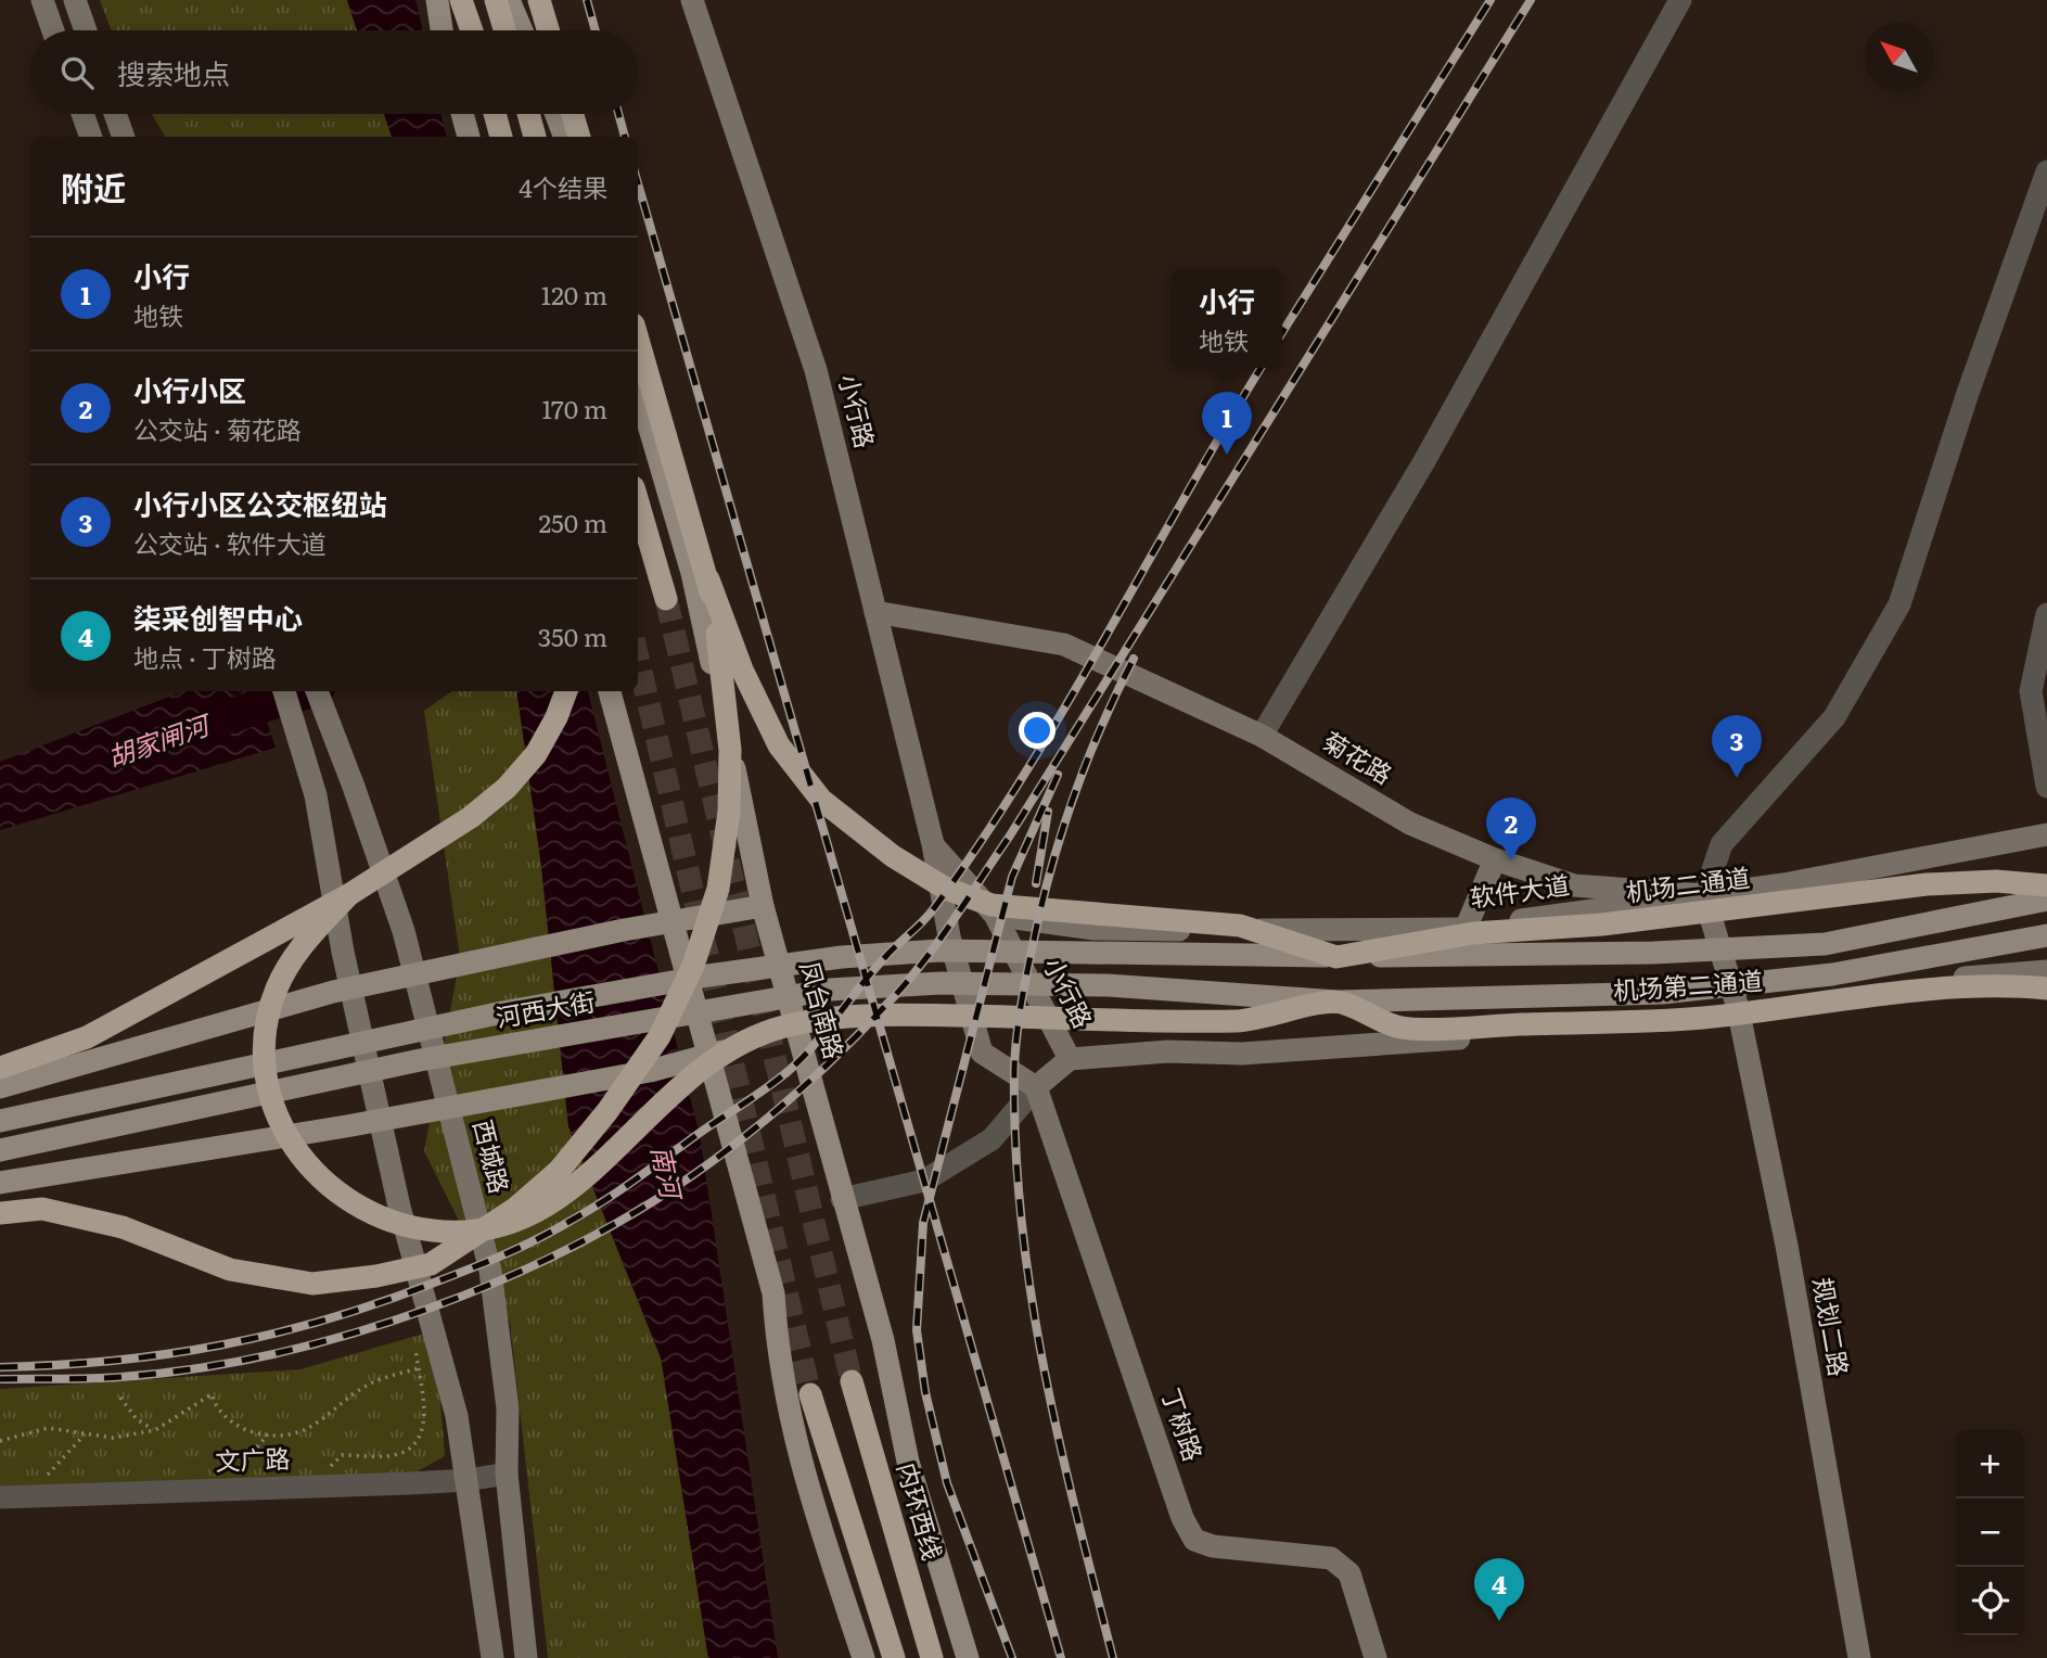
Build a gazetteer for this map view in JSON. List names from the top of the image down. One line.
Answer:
{"streets":{"highway":["机场二通道","机场第二通道","内环西线"],"main road":["河西大街","凤台南路"],"street":["小行路","菊花路","软件大道","西城路","规划二路","丁树路","文广路"]},"crossings":[["小行路","菊花路"],["小行路","软件大道"],["小行路","丁树路"],["菊花路","软件大道"],["机场二通道","河西大街"],["机场第二通道","河西大街"],["西城路","文广路"]],"water":["胡家闸河","南河"],"north":"top left","page":{"search":"搜索地点","heading":["附近","4个结果"],"list":[{"mark":"1","name":"小行","note":"地铁","value":"120 m"},{"mark":"2","name":"小行小区","note":"公交站 · 菊花路","value":"170 m"},{"mark":"3","name":"小行小区公交枢纽站","note":"公交站 · 软件大道","value":"250 m"},{"mark":"4","name":"柒采创智中心","note":"地点 · 丁树路","value":"350 m"}],"popup":["小行","地铁"],"pins":["1","3","2","4"],"map_buttons":["+","−"]}}
